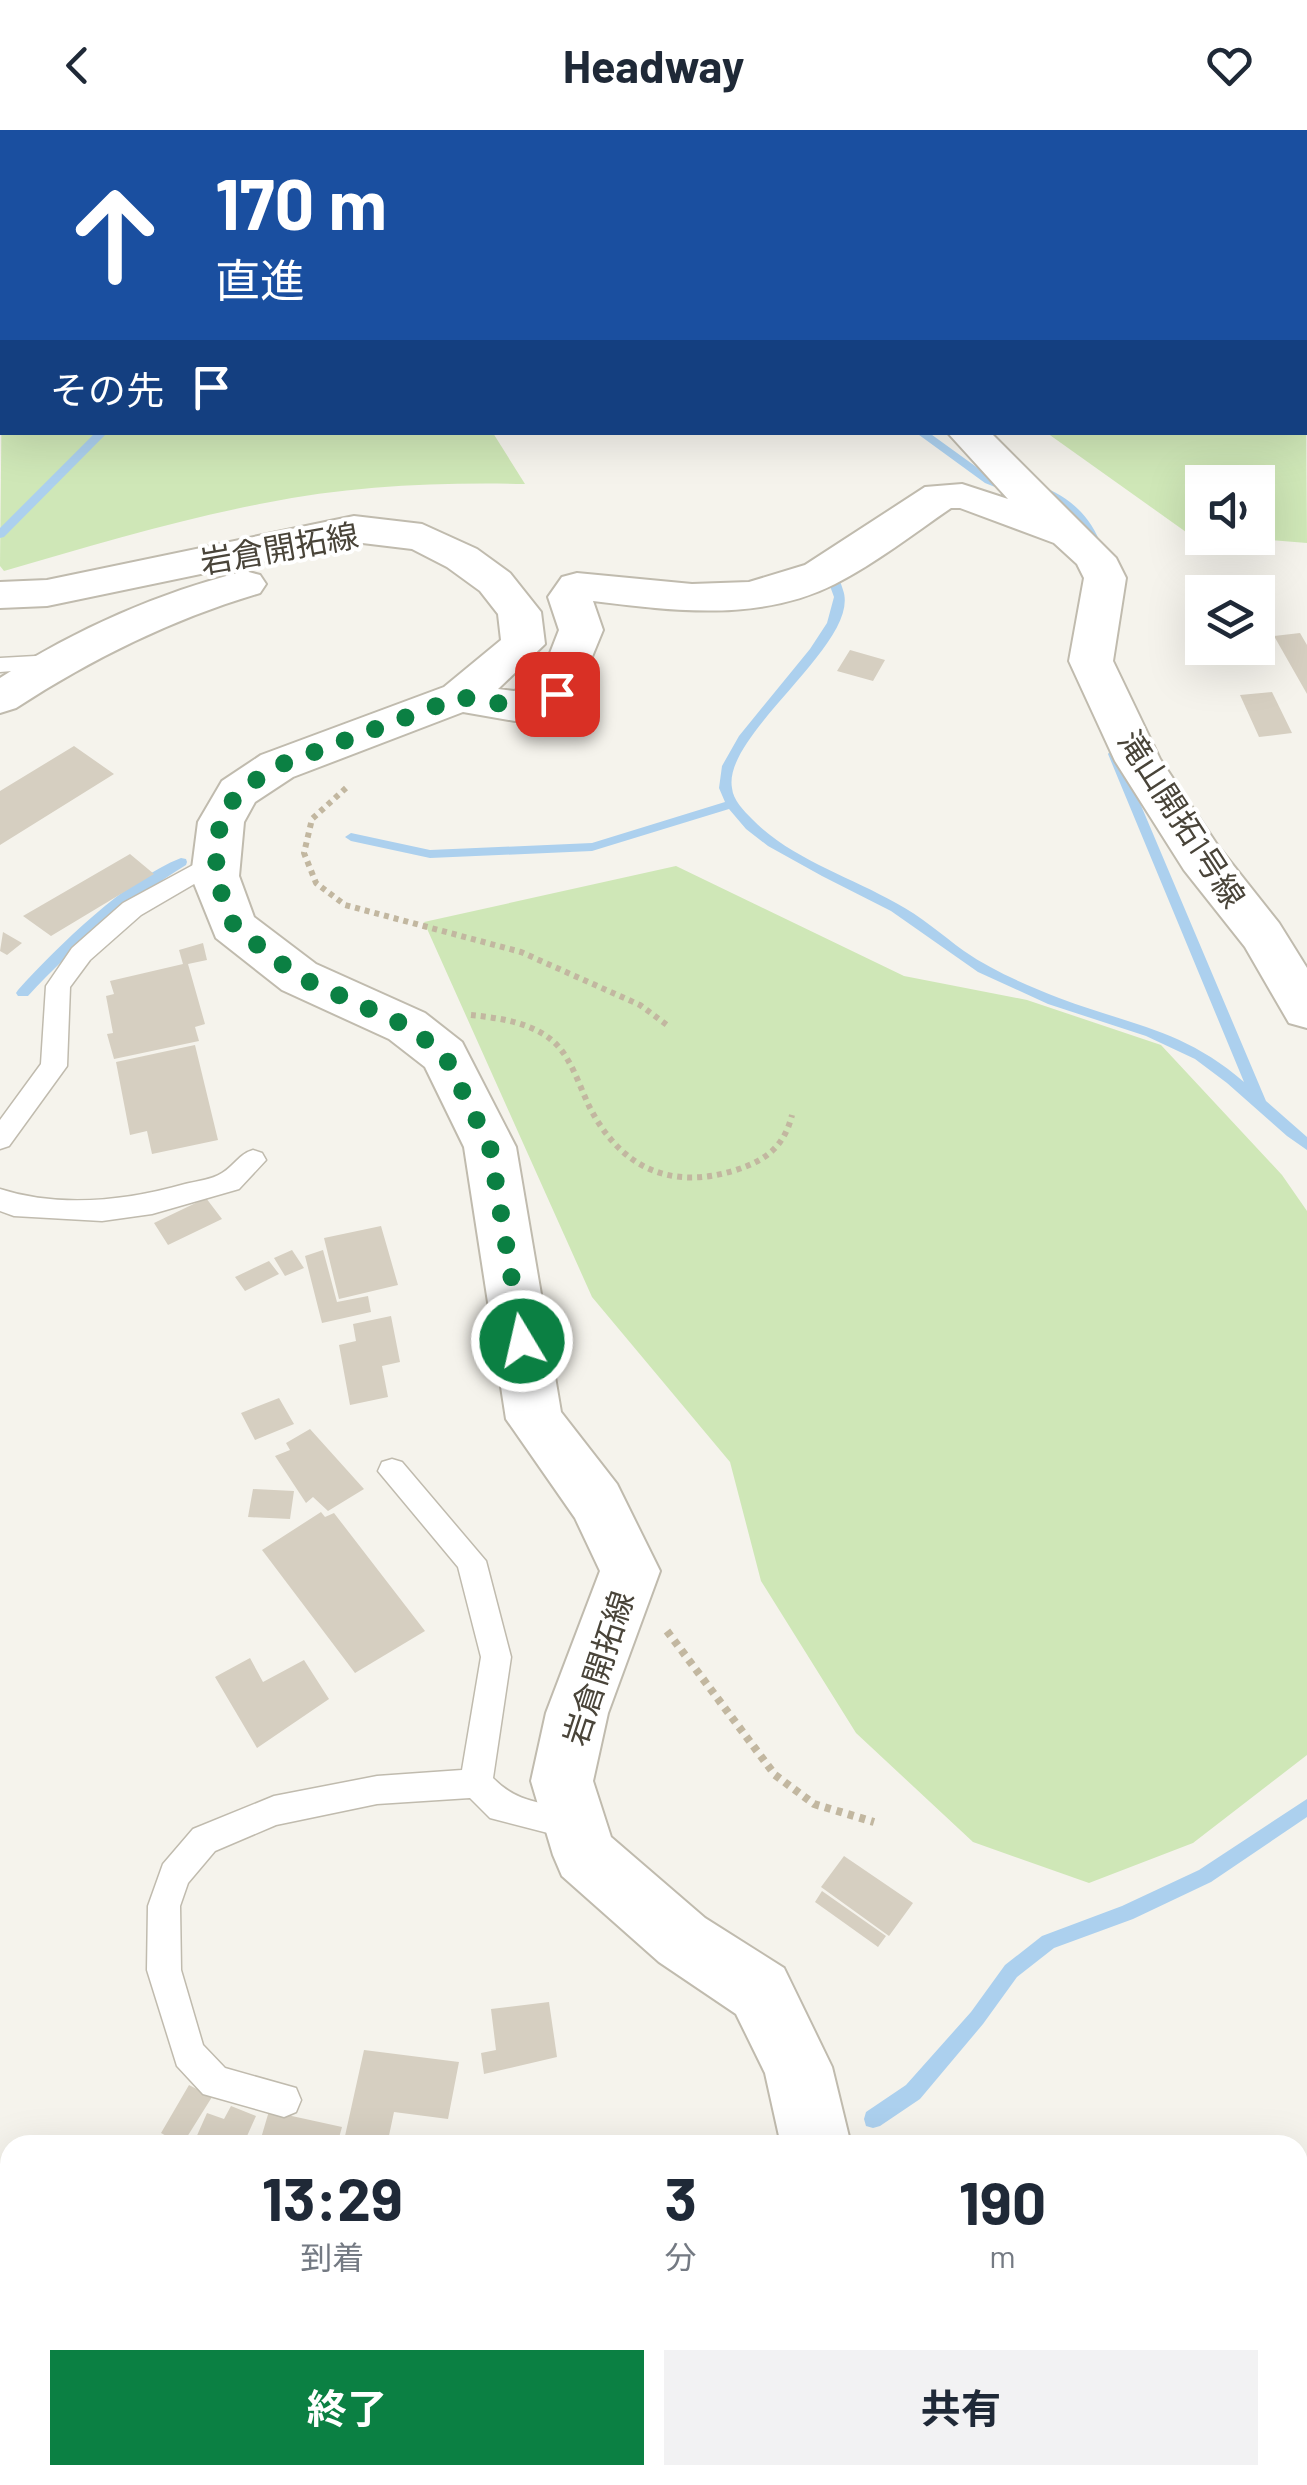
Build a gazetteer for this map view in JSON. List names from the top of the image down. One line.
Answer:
{"streets":{"street":["岩倉開拓線","滝山開拓1号線"]},"page":{"header":"Headway","turn":["170 m","直進"],"then":"その先","eta":["13:29","到着","3","分","190","m"],"buttons":["終了","共有"]}}
